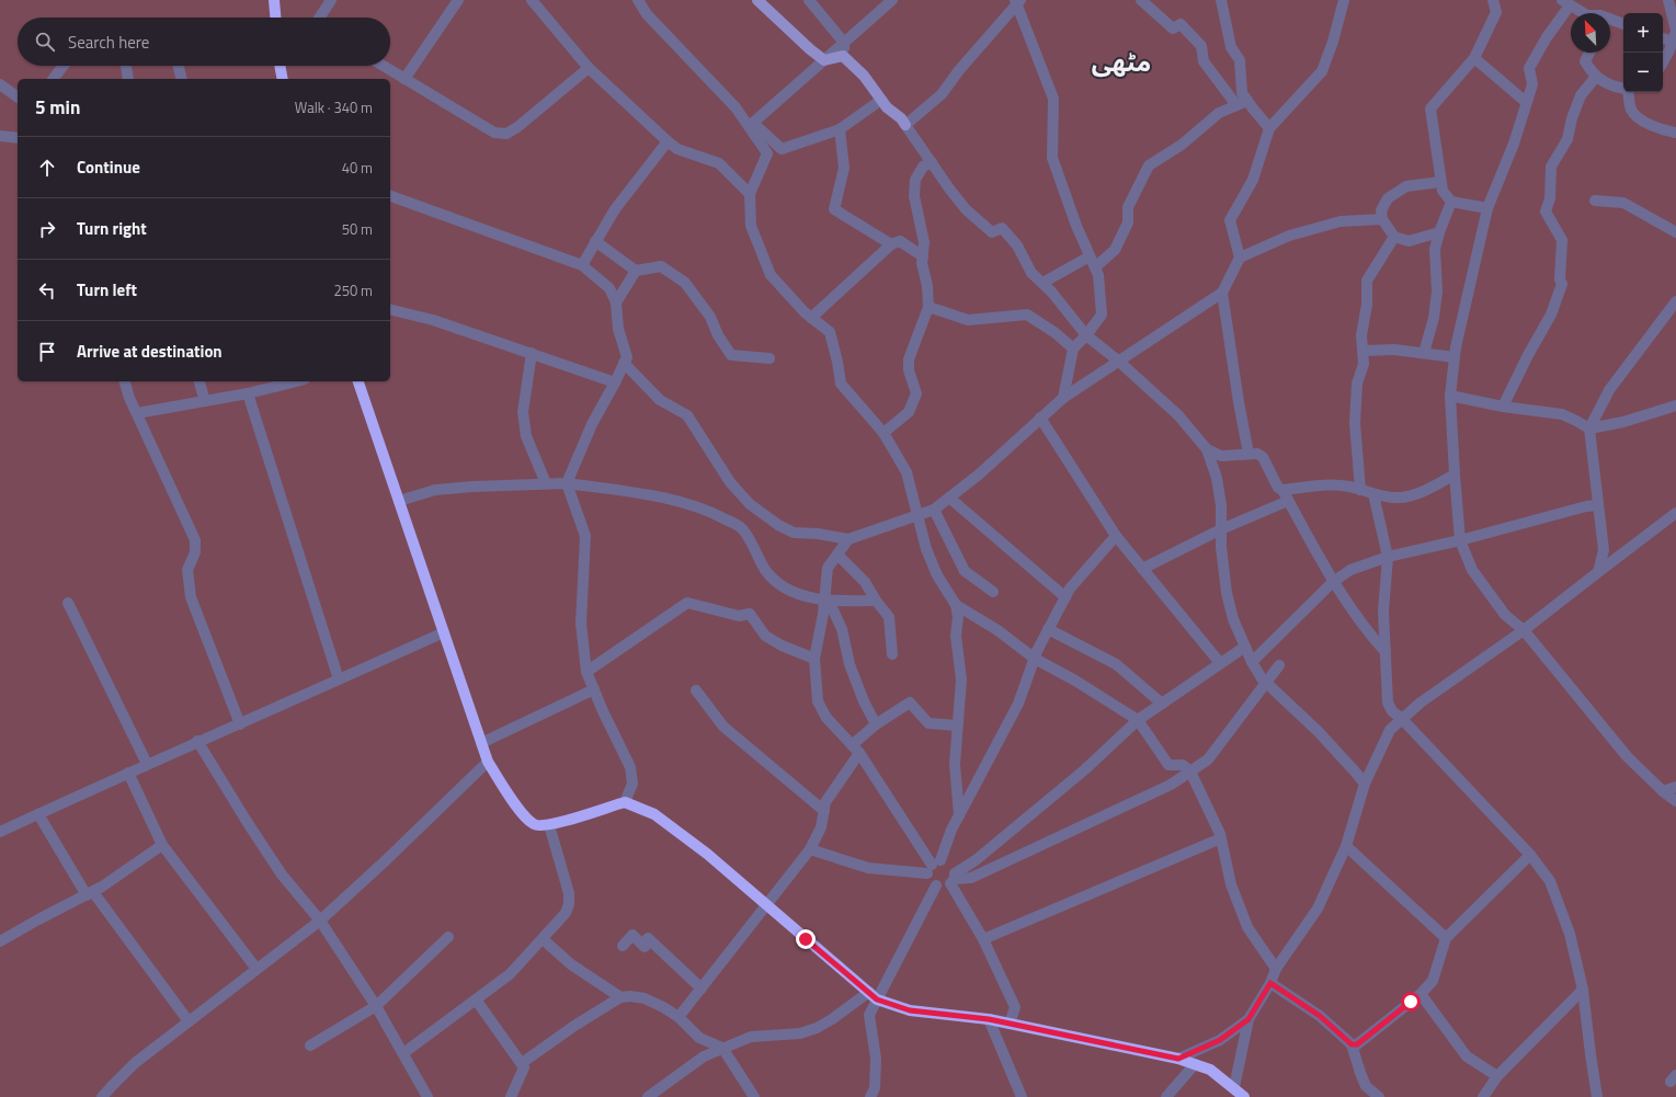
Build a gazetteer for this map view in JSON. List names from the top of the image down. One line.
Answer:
{"districts":["مٹھی"],"north":"top left","page":{"map_buttons":["+","−"],"search":"Search here","heading":["5 min","Walk · 340 m"],"list":[["Continue","40 m"],["Turn right","50 m"],["Turn left","250 m"],"Arrive at destination"]}}
